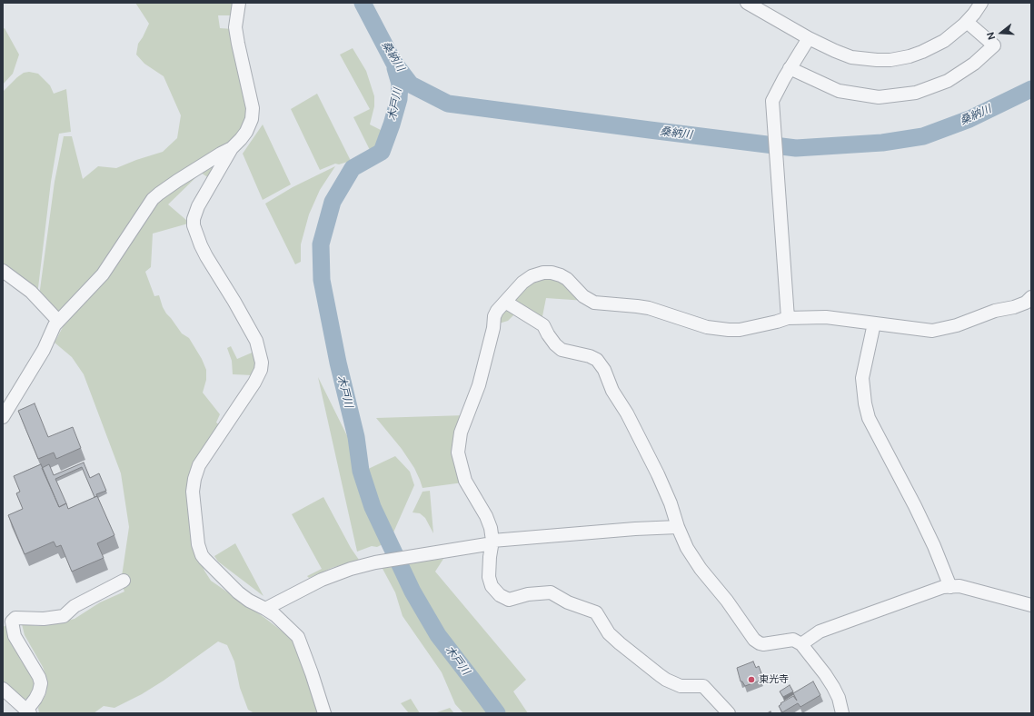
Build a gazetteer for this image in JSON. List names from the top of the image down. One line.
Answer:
{"water":["桑納川","木戸川"],"places":["東光寺"],"north":"left"}
